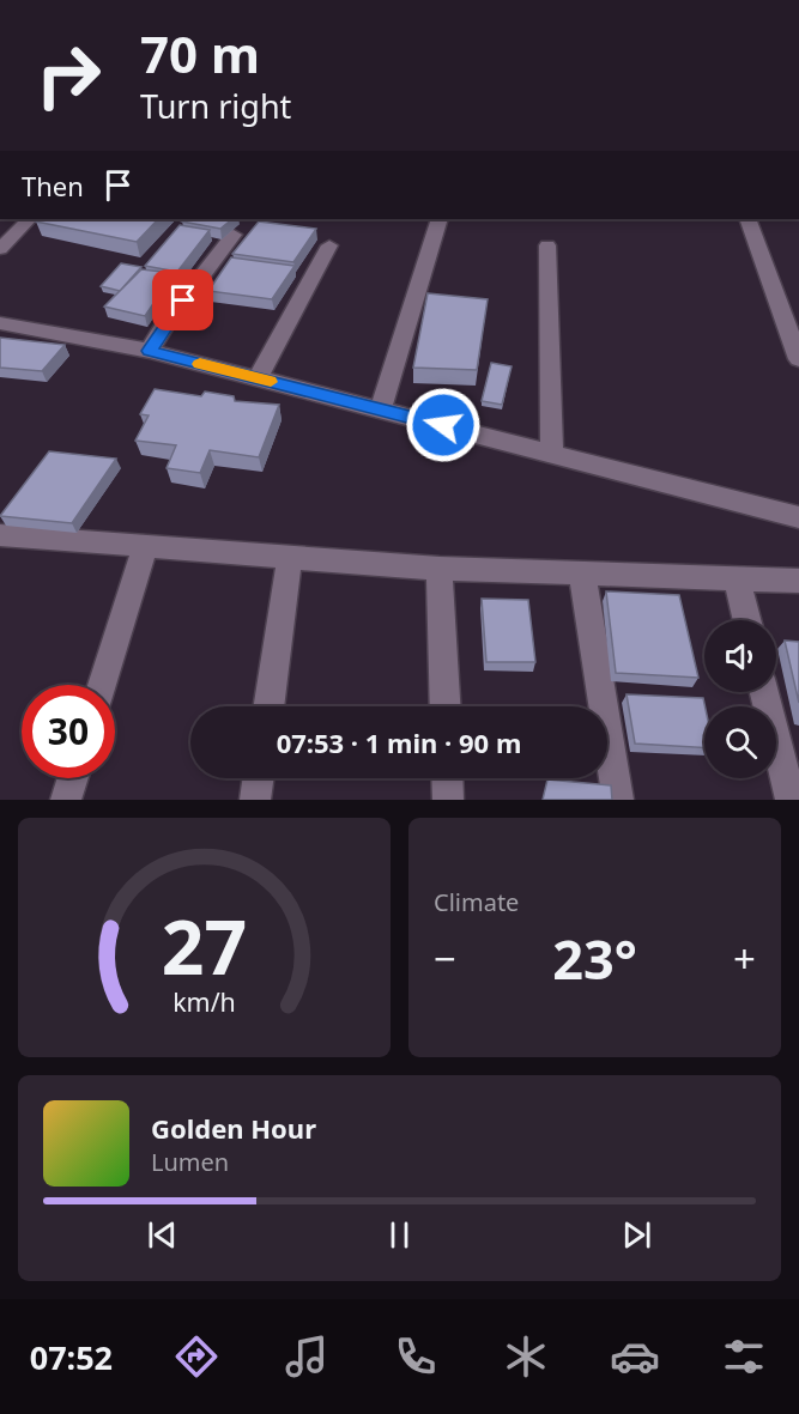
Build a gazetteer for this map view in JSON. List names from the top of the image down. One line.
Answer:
{"page":{"turn":["70 m","Turn right"],"then":"Then","limit":"30","trip":"07:53 · 1 min · 90 m","tile":"Climate","heat":["−","23°","+"],"song":["Golden Hour","Lumen"],"tabs":"07:52","gauge":["27","km/h"]}}
